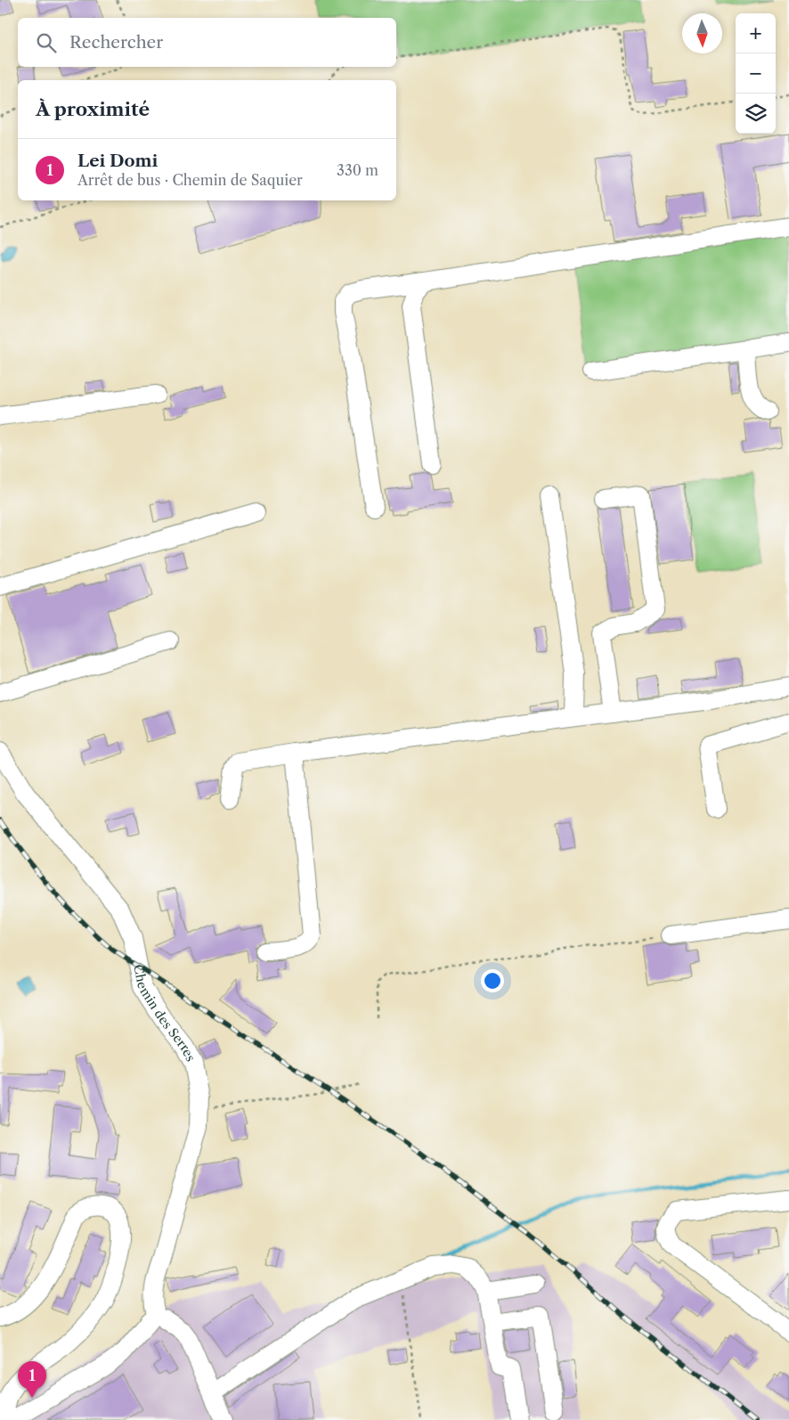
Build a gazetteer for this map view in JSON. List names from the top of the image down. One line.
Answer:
{"streets":{"street":["Chemin des Serres"]},"north":"bottom","page":{"map_buttons":["+","−"],"search":"Rechercher","heading":"À proximité","list":[{"mark":"1","name":"Lei Domi","note":"Arrêt de bus · Chemin de Saquier","value":"330 m"}],"pins":"1"}}
